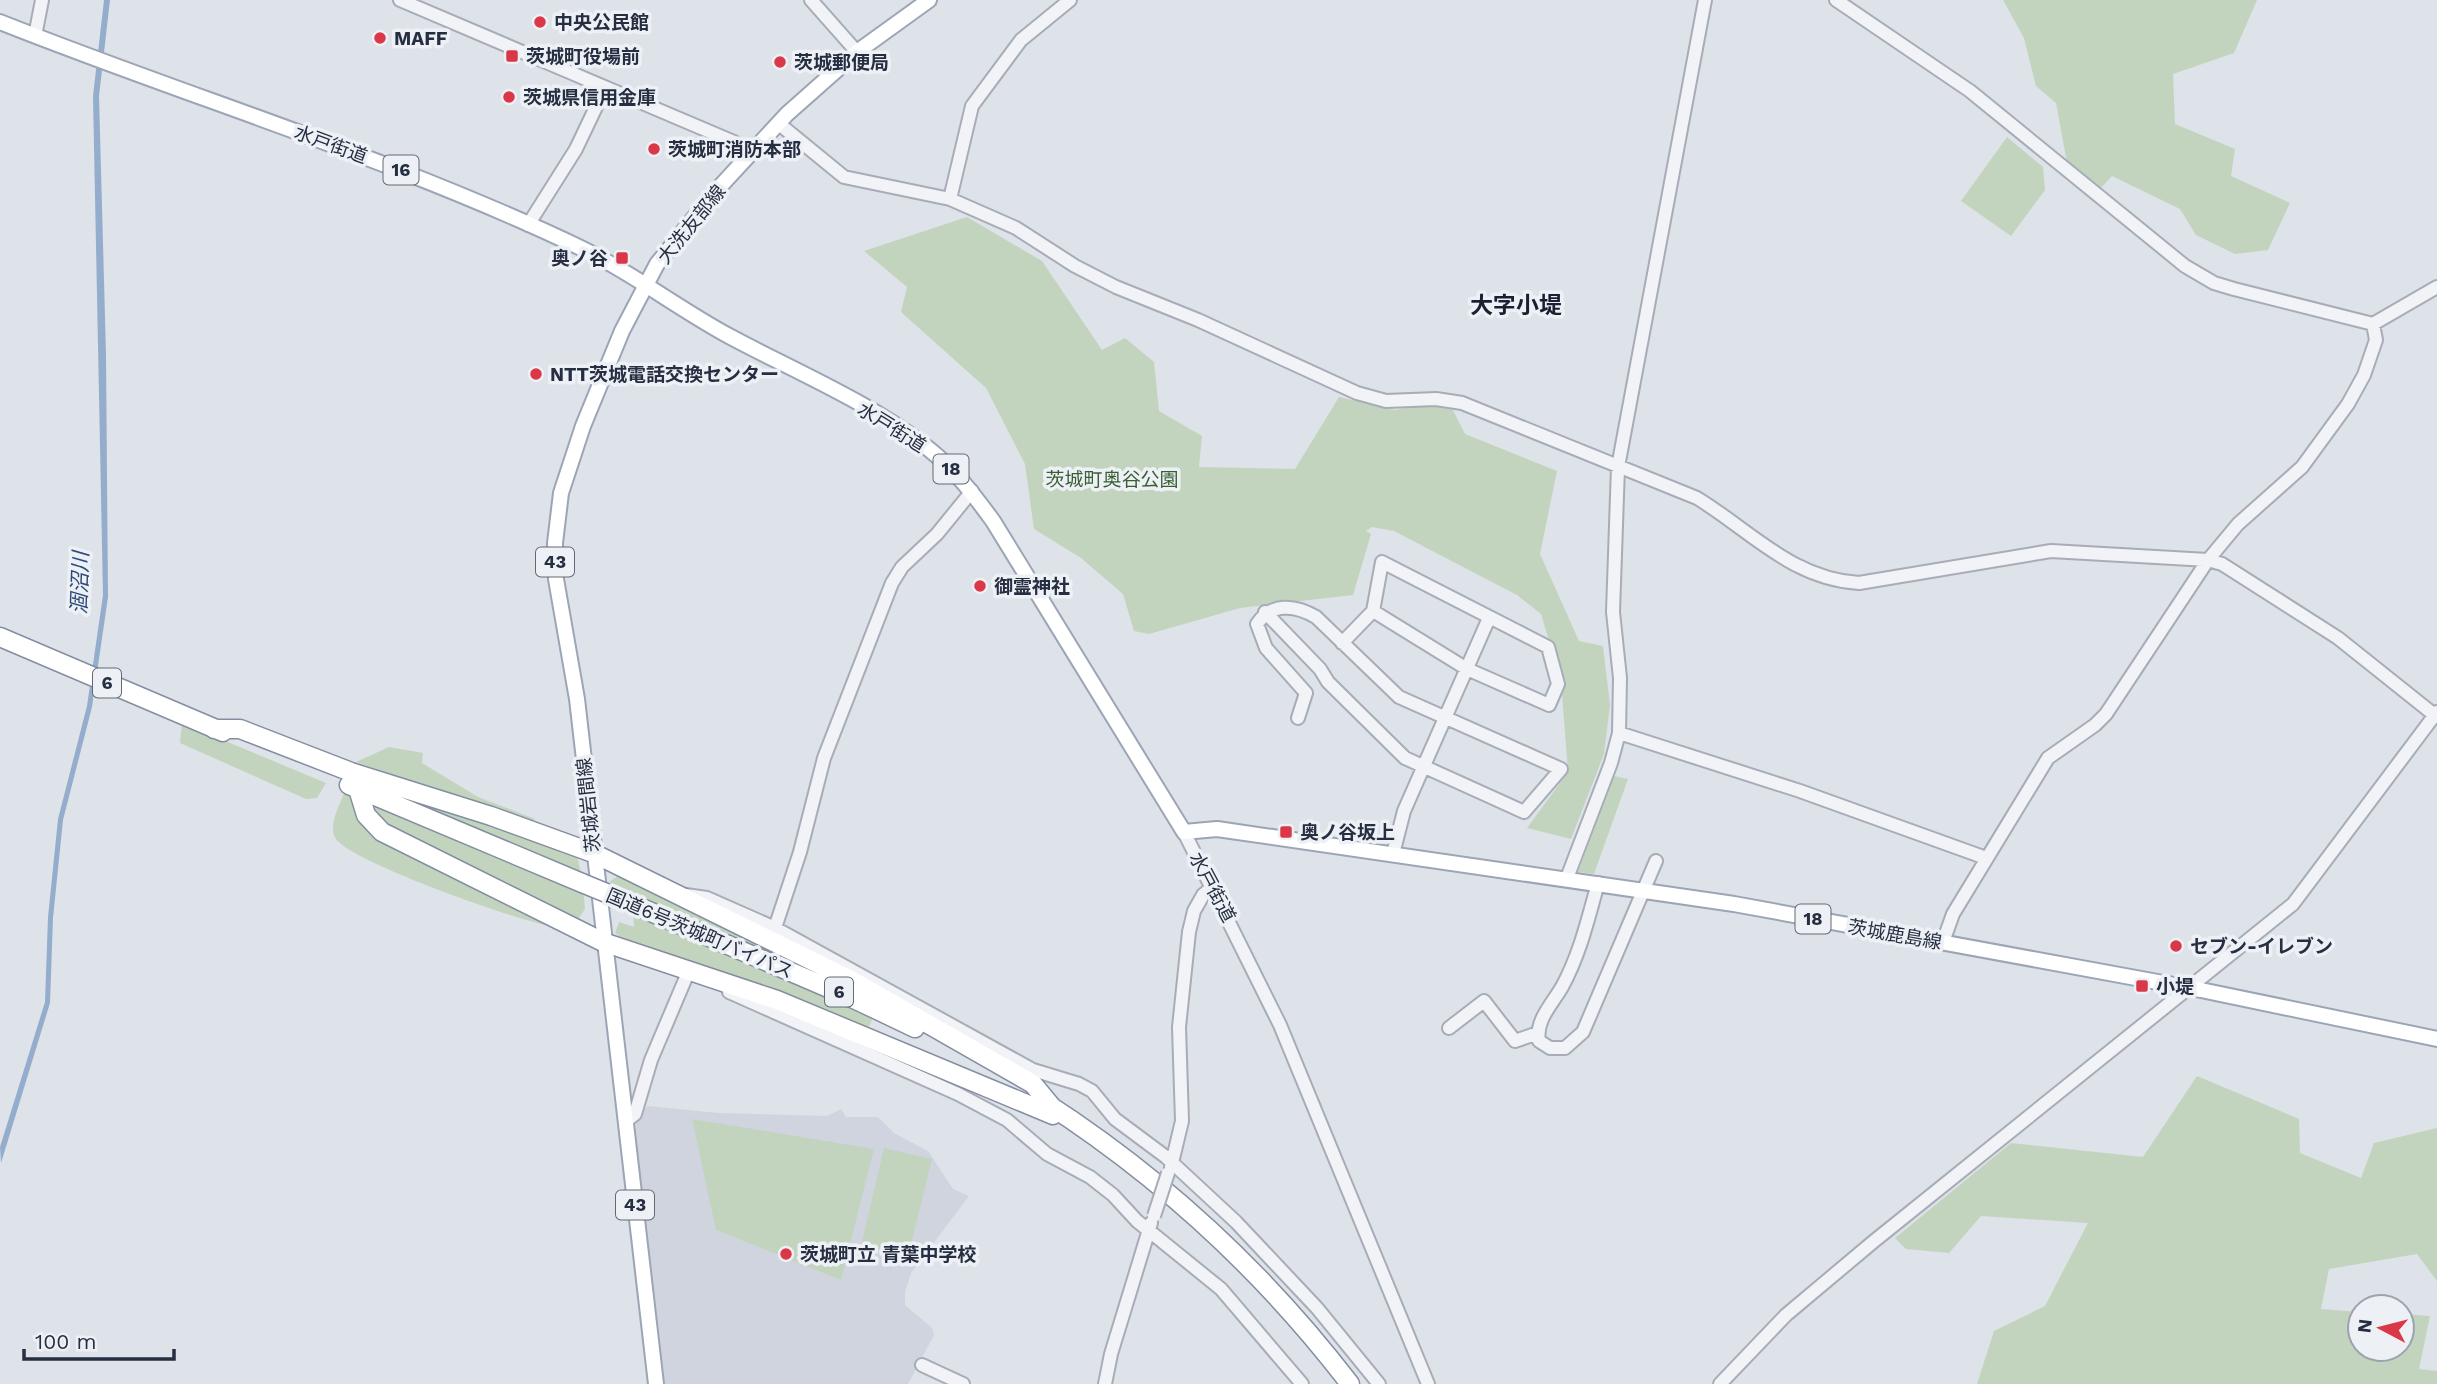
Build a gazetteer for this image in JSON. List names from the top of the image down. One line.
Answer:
{"streets":{"highway":["6","国道6号茨城町バイパス"],"main road":["水戸街道","16","大洗友部線","18","43","茨城岩間線","茨城鹿島線"]},"crossings":[["水戸街道","大洗友部線"],["水戸街道","茨城岩間線"],["水戸街道","茨城鹿島線"],["大洗友部線","茨城岩間線"]],"districts":["大字小堤"],"water":["涸沼川"],"parks":["茨城町奥谷公園"],"places":{"other":["中央公民館","MAFF","茨城郵便局","茨城県信用金庫","茨城町消防本部","NTT茨城電話交換センター","御霊神社","セブン-イレブン","茨城町立 青葉中学校"],"transit":["茨城町役場前","奥ノ谷","奥ノ谷坂上","小堤"]},"scale_bar":"100 m","north":"left"}
